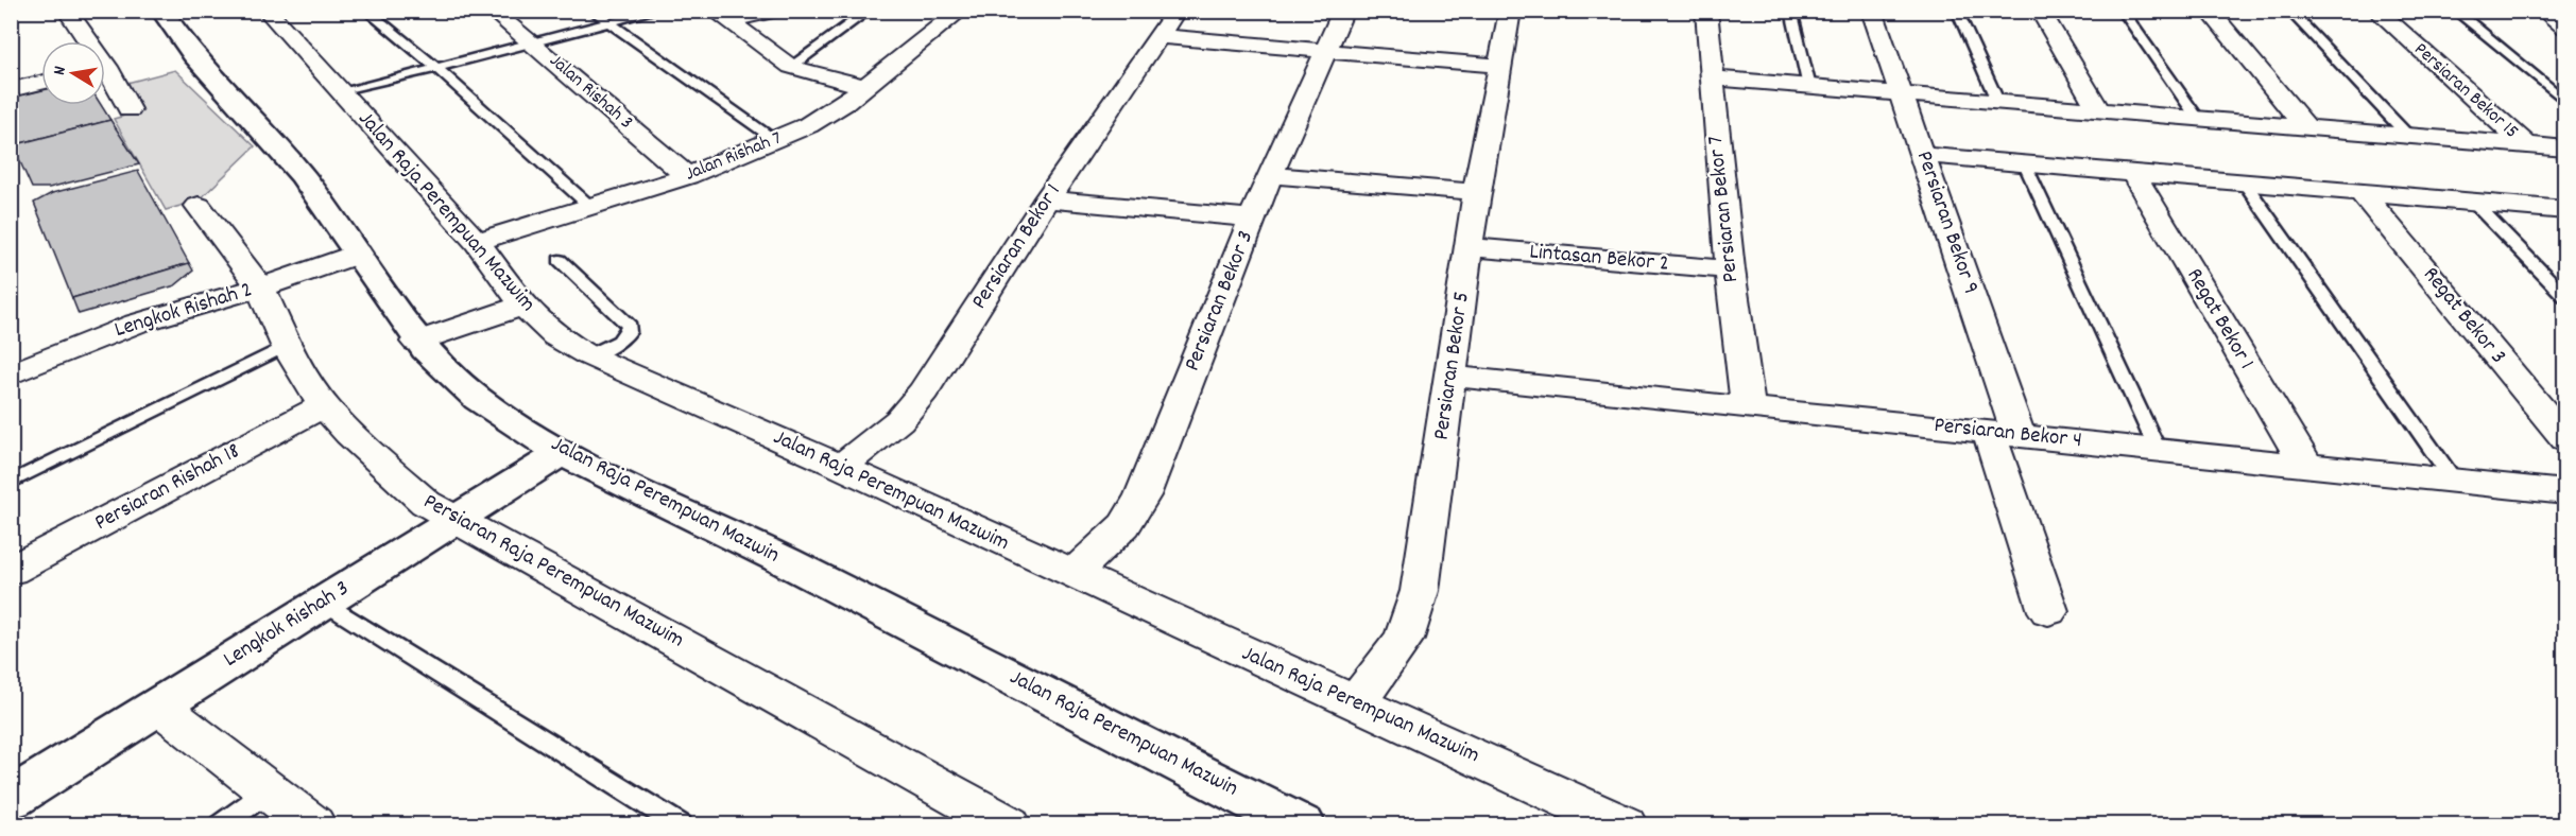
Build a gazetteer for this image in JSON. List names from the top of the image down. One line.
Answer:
{"streets":{"main road":["Jalan Raja Perempuan Mazwin","Lengkok Rishah 3"],"street":["Persiaran Bekor 15","Jalan Rishah 3","Jalan Rishah 7","Persiaran Bekor 7","Jalan Raja Perempuan Mazwim","Persiaran Bekor 9","Persiaran Bekor 1","Lintasan Bekor 2","Persiaran Bekor 3","Lengkok Rishah 2","Regat Bekor 3","Regat Bekor 1","Persiaran Bekor 5","Persiaran Bekor 4","Persiaran Rishah 18","Persiaran Raja Perempuan Mazwim"]},"crossings":[["Jalan Rishah 3","Jalan Rishah 7"],["Jalan Rishah 7","Jalan Raja Perempuan Mazwim"],["Persiaran Bekor 7","Lintasan Bekor 2"],["Persiaran Bekor 7","Persiaran Bekor 4"],["Jalan Raja Perempuan Mazwim","Persiaran Bekor 1"],["Jalan Raja Perempuan Mazwim","Persiaran Bekor 3"],["Jalan Raja Perempuan Mazwim","Persiaran Bekor 5"],["Persiaran Bekor 9","Persiaran Bekor 4"],["Lintasan Bekor 2","Persiaran Bekor 5"],["Lengkok Rishah 2","Jalan Raja Perempuan Mazwin"],["Lengkok Rishah 2","Persiaran Raja Perempuan Mazwim"],["Regat Bekor 1","Persiaran Bekor 4"],["Persiaran Bekor 5","Persiaran Bekor 4"],["Persiaran Rishah 18","Persiaran Raja Perempuan Mazwim"],["Jalan Raja Perempuan Mazwin","Lengkok Rishah 3"],["Persiaran Raja Perempuan Mazwim","Lengkok Rishah 3"]],"north":"left"}
